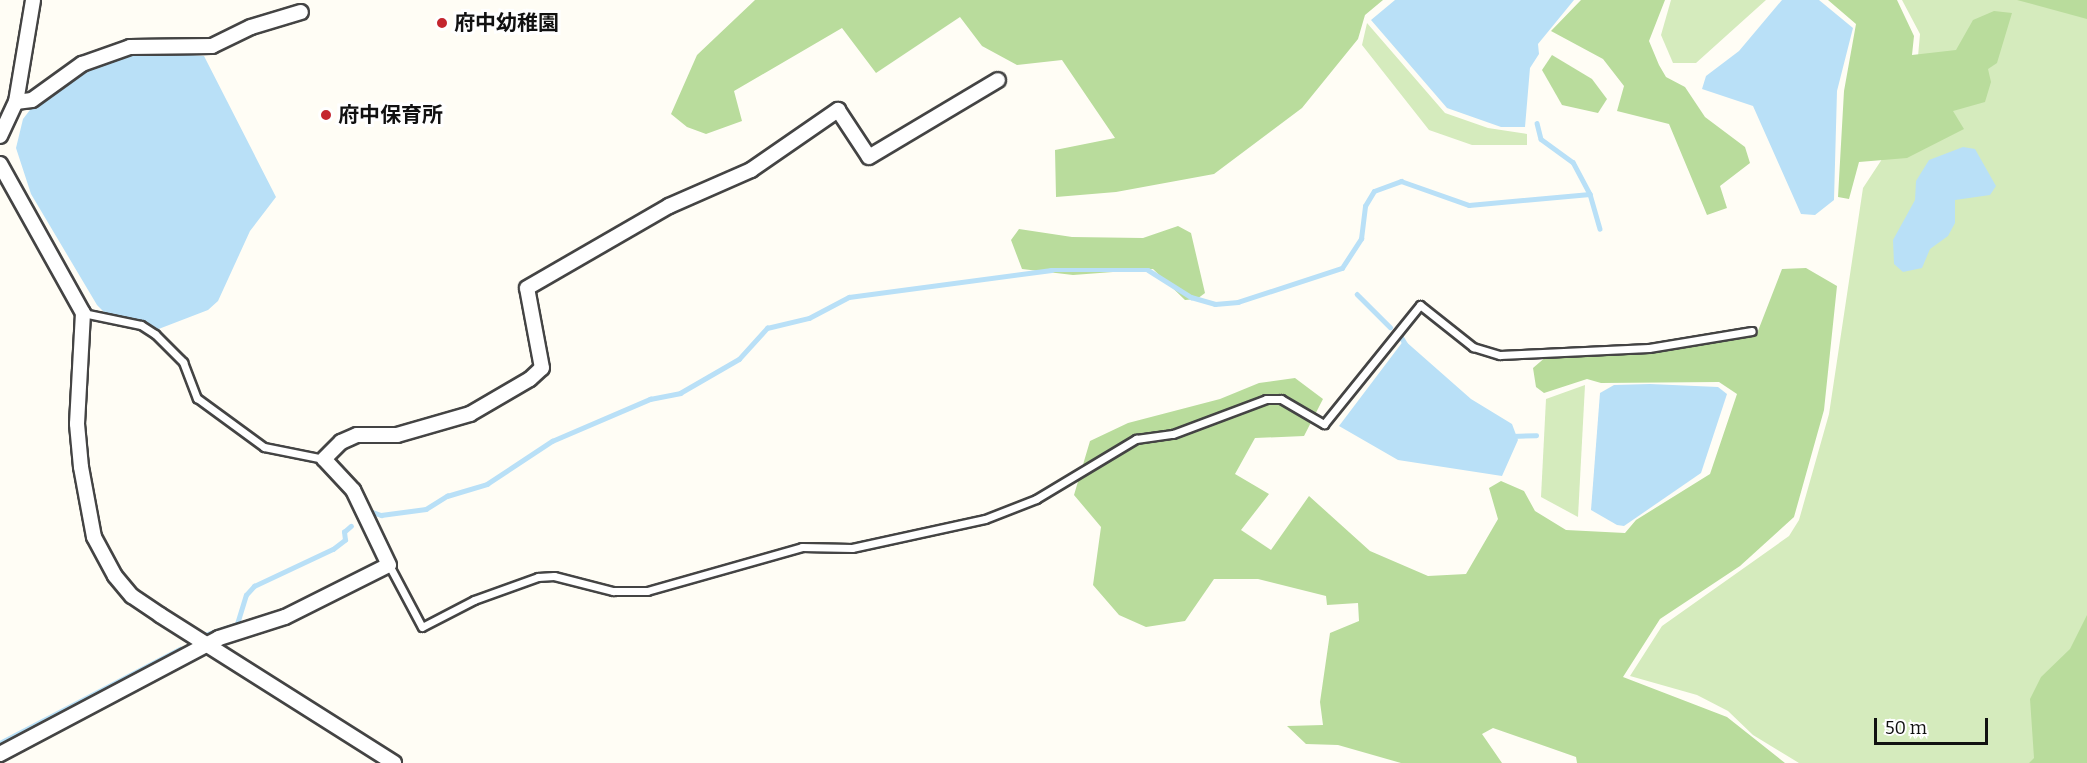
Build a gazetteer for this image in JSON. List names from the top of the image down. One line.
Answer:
{"places":["府中幼稚園","府中保育所"],"scale_bar":"50 m"}
